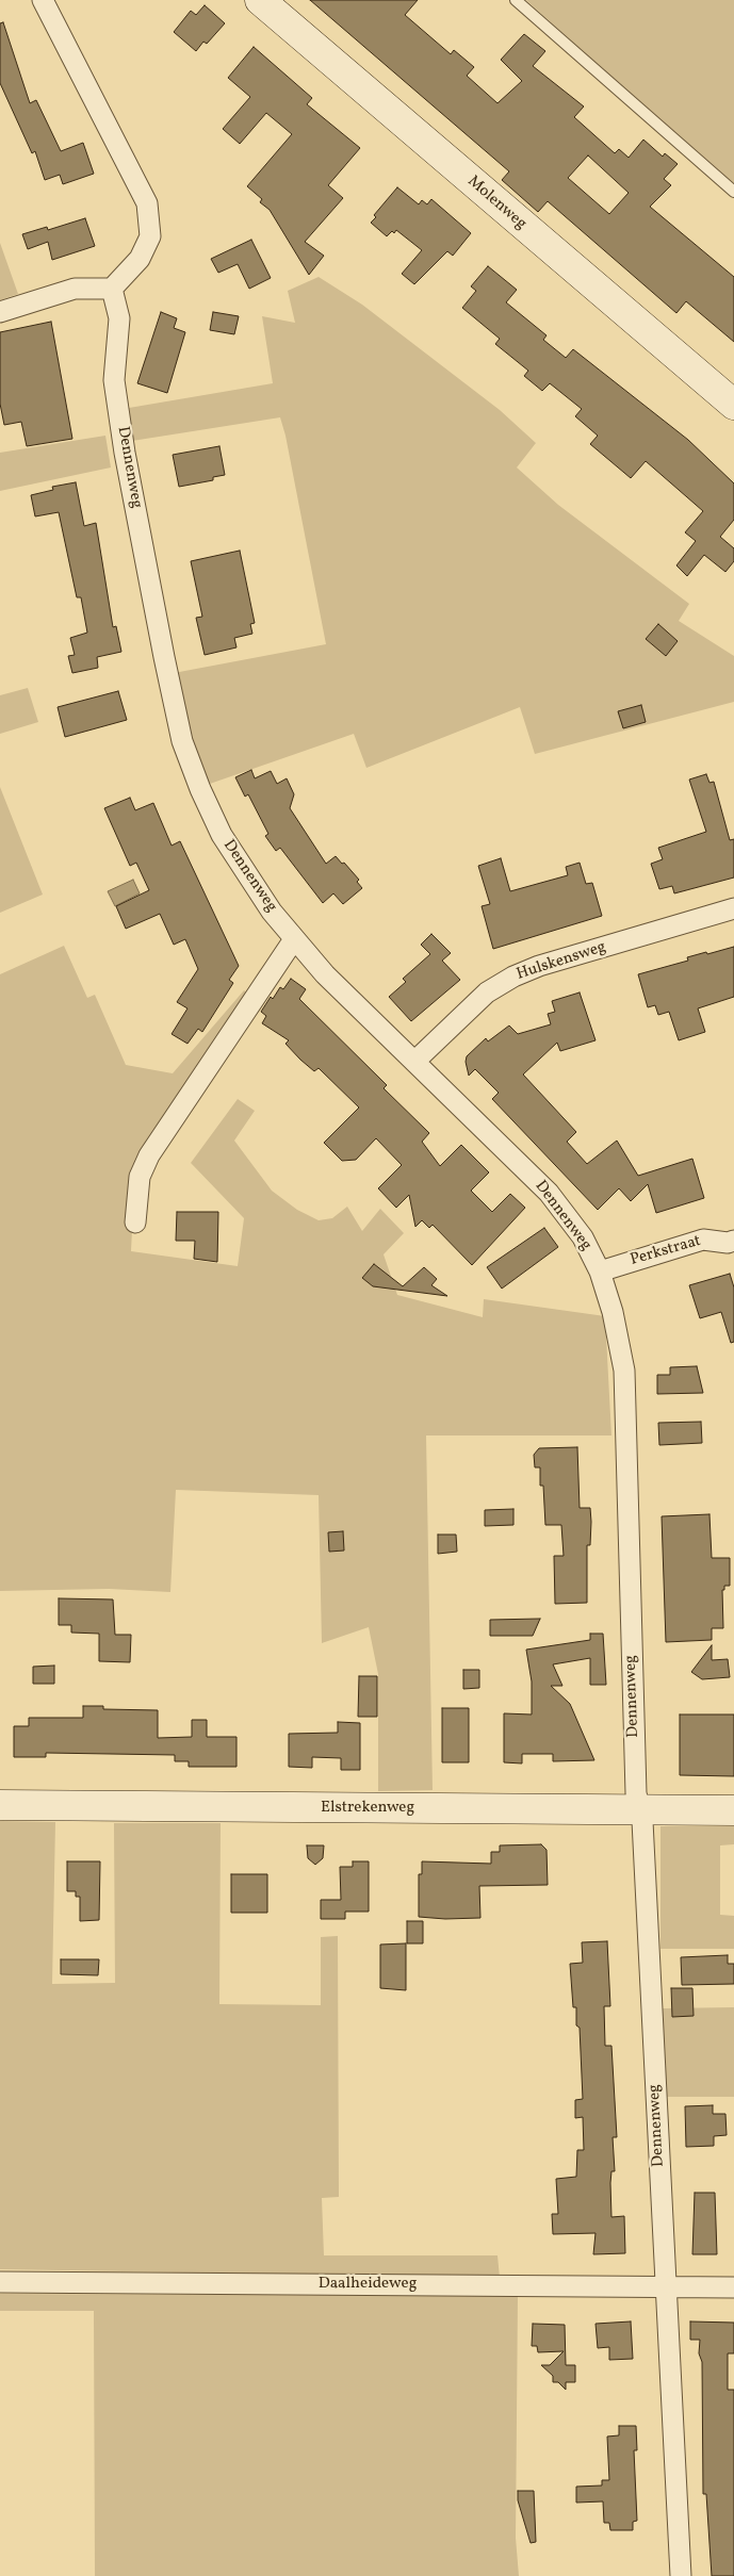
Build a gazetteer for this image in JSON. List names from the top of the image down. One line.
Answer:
{"streets":{"street":["Molenweg","Dennenweg","Hulskensweg","Perkstraat","Elstrekenweg","Daalheideweg"]},"crossings":[["Dennenweg","Hulskensweg"],["Dennenweg","Perkstraat"],["Dennenweg","Elstrekenweg"],["Dennenweg","Daalheideweg"]]}
